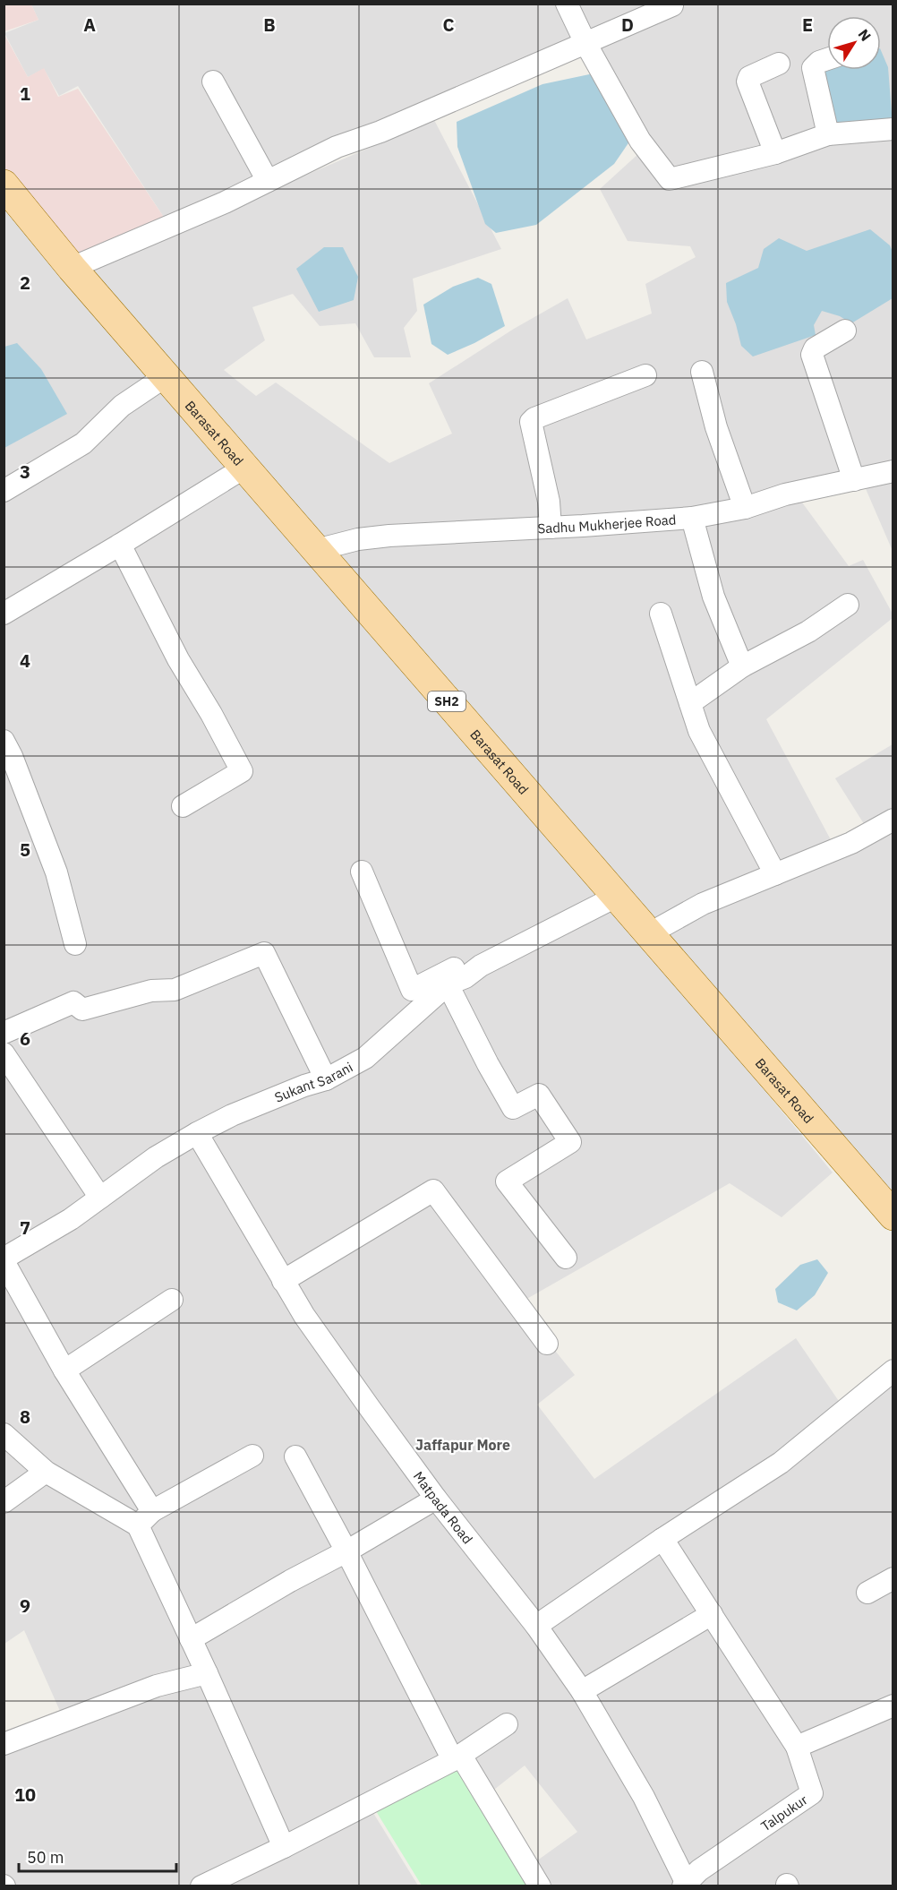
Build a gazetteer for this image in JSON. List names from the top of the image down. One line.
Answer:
{"streets":{"main road":["Barasat Road","SH2"],"street":["Sadhu Mukherjee Road","Sukant Sarani","Matpada Road","Talpukur"]},"crossings":[["Barasat Road","Sadhu Mukherjee Road"],["Barasat Road","Sukant Sarani"],["Sukant Sarani","Matpada Road"],["Matpada Road","Talpukur"]],"districts":["Jaffapur More"],"scale_bar":"50 m","north":"top right","grid":{"columns":["A","B","C","D","E"],"rows":["1","2","3","4","5","6","7","8","9","10"]}}
